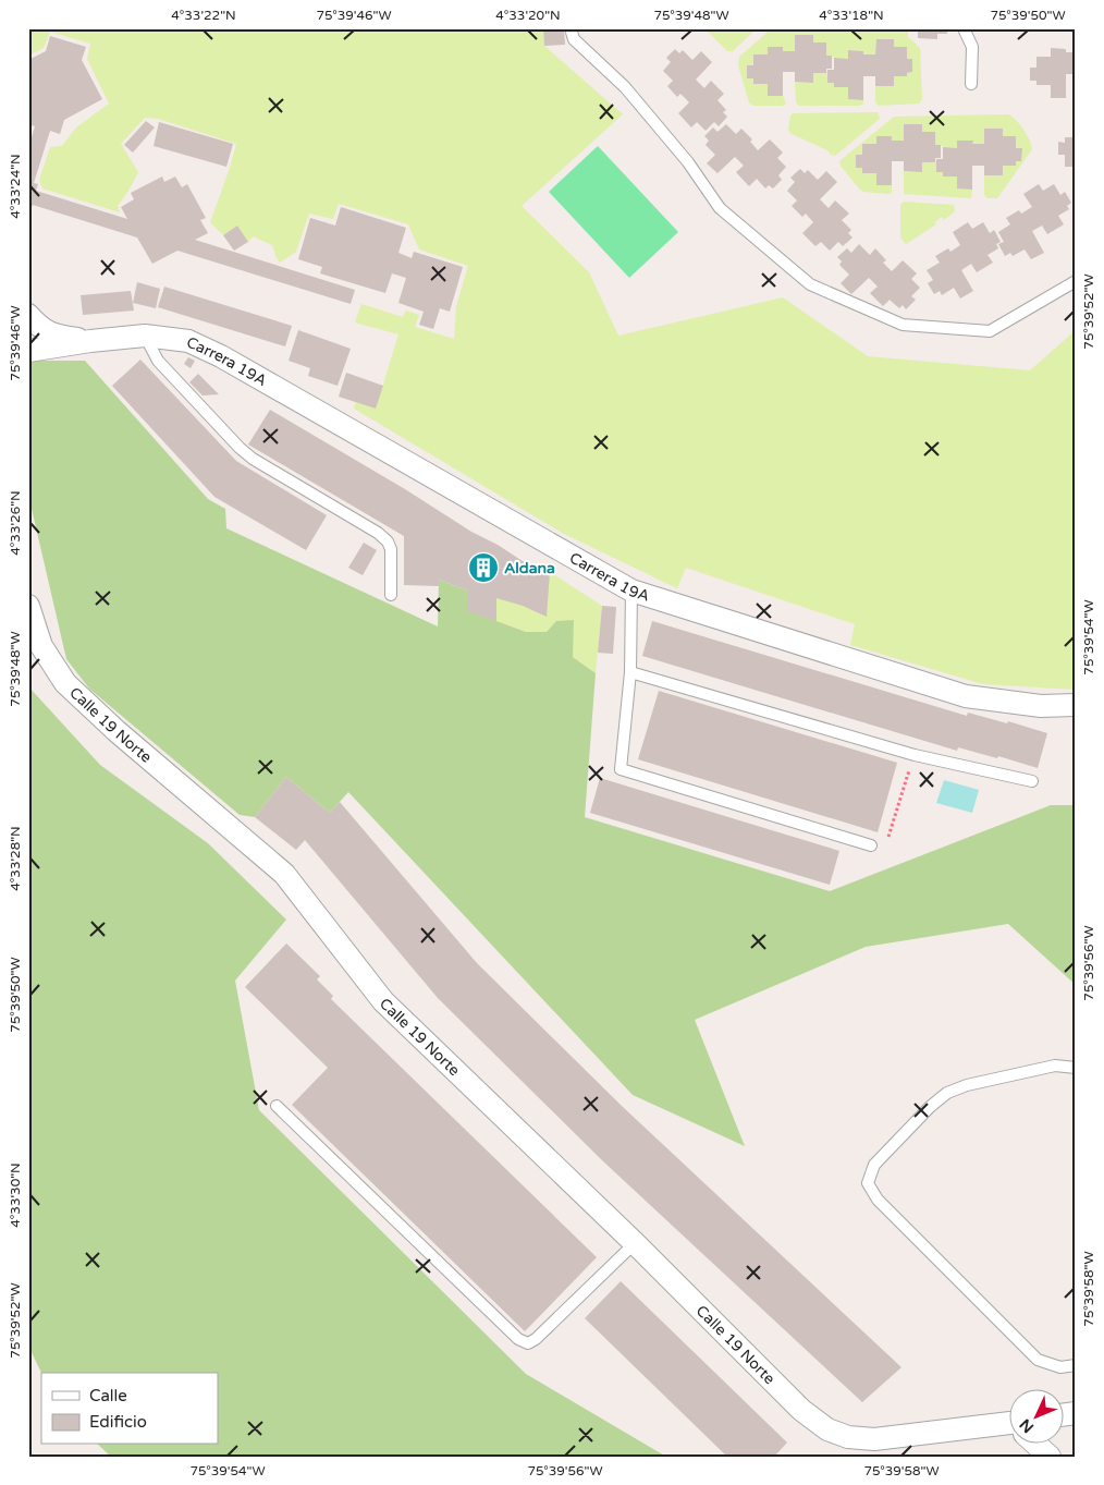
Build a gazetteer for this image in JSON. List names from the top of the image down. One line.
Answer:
{"streets":{"street":["Carrera 19A","Calle 19 Norte"]},"places":{"building":["Aldana"]},"legend":["Calle","Edificio"],"north":"bottom left","coordinates":["4°33'22\"N","75°39'46\"W","4°33'20\"N","75°39'48\"W","4°33'18\"N","75°39'50\"W","4°33'24\"N","75°39'52\"W","4°33'26\"N","75°39'54\"W","4°33'28\"N","75°39'56\"W","4°33'30\"N","75°39'58\"W"]}
